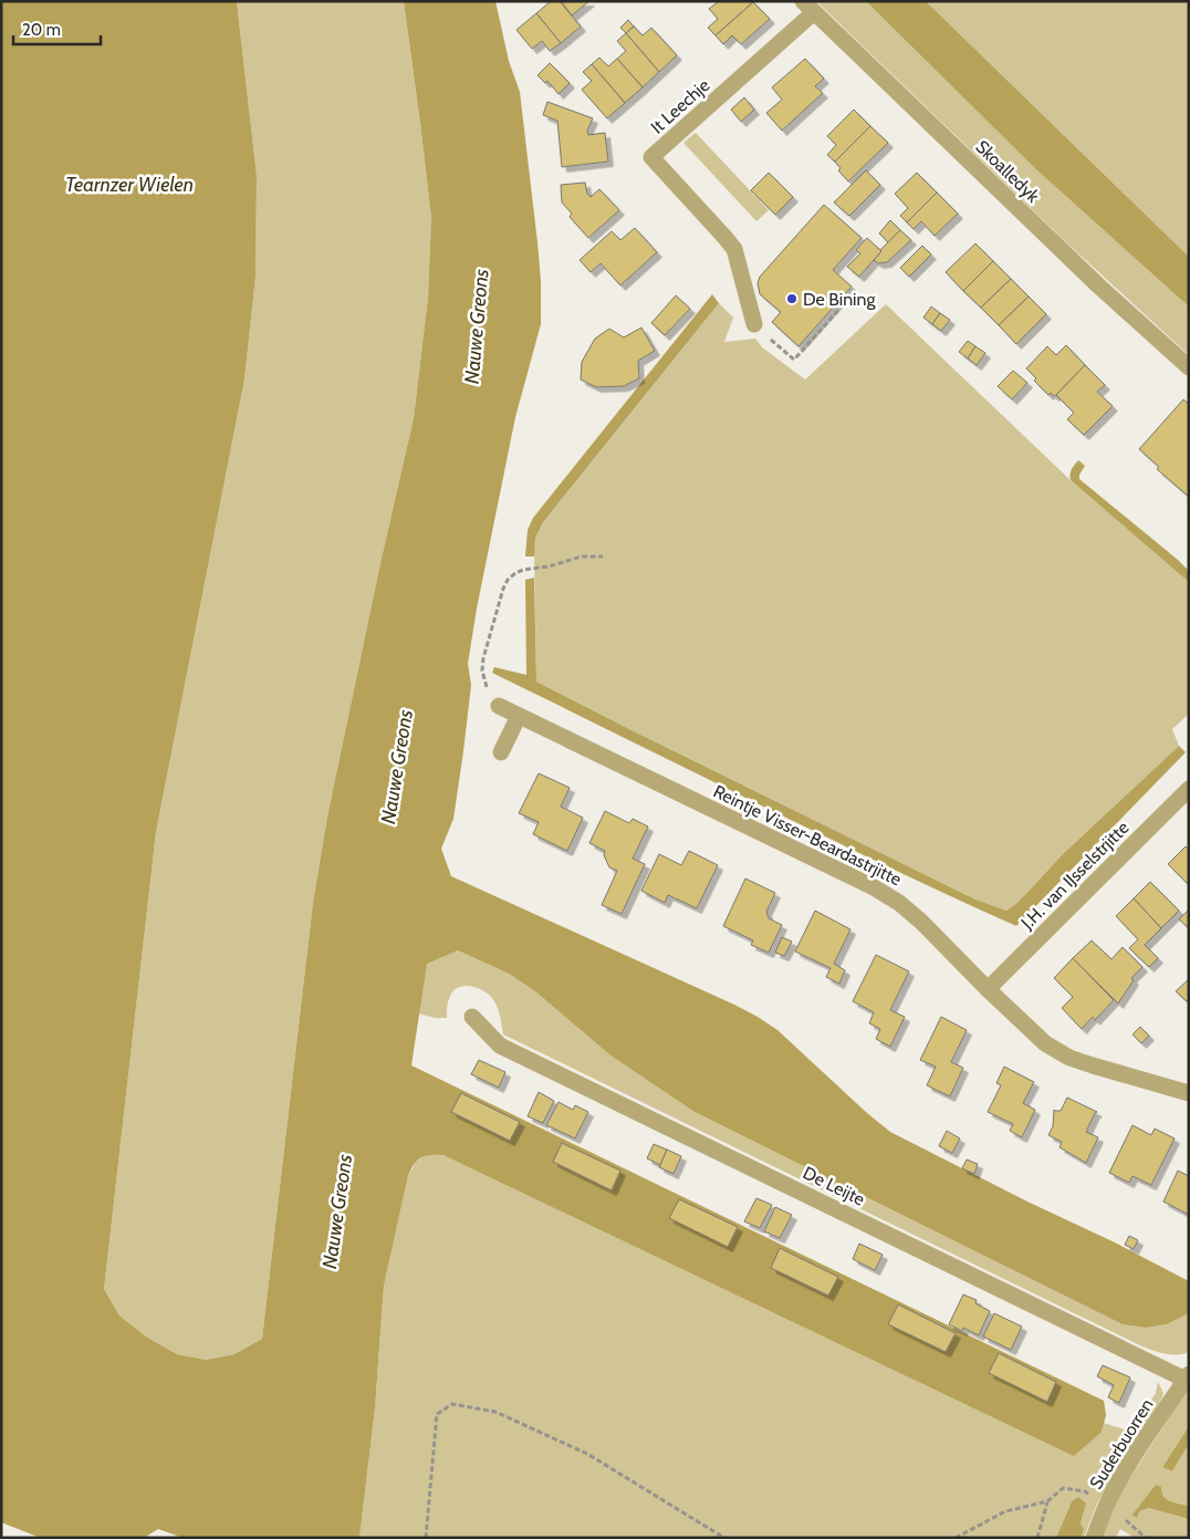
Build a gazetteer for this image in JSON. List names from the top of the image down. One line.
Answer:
{"streets":{"street":["It Leechje","Skoalledyk","Reintje Visser-Beardastrjitte","J.H. van IJsselstrjitte","De Leijte","Suderbuorren"]},"crossings":[["It Leechje","Skoalledyk"],["Reintje Visser-Beardastrjitte","J.H. van IJsselstrjitte"],["De Leijte","Suderbuorren"]],"water":["Tearnzer Wielen","Nauwe Greons"],"places":["De Bining"],"scale_bar":"20 m"}
